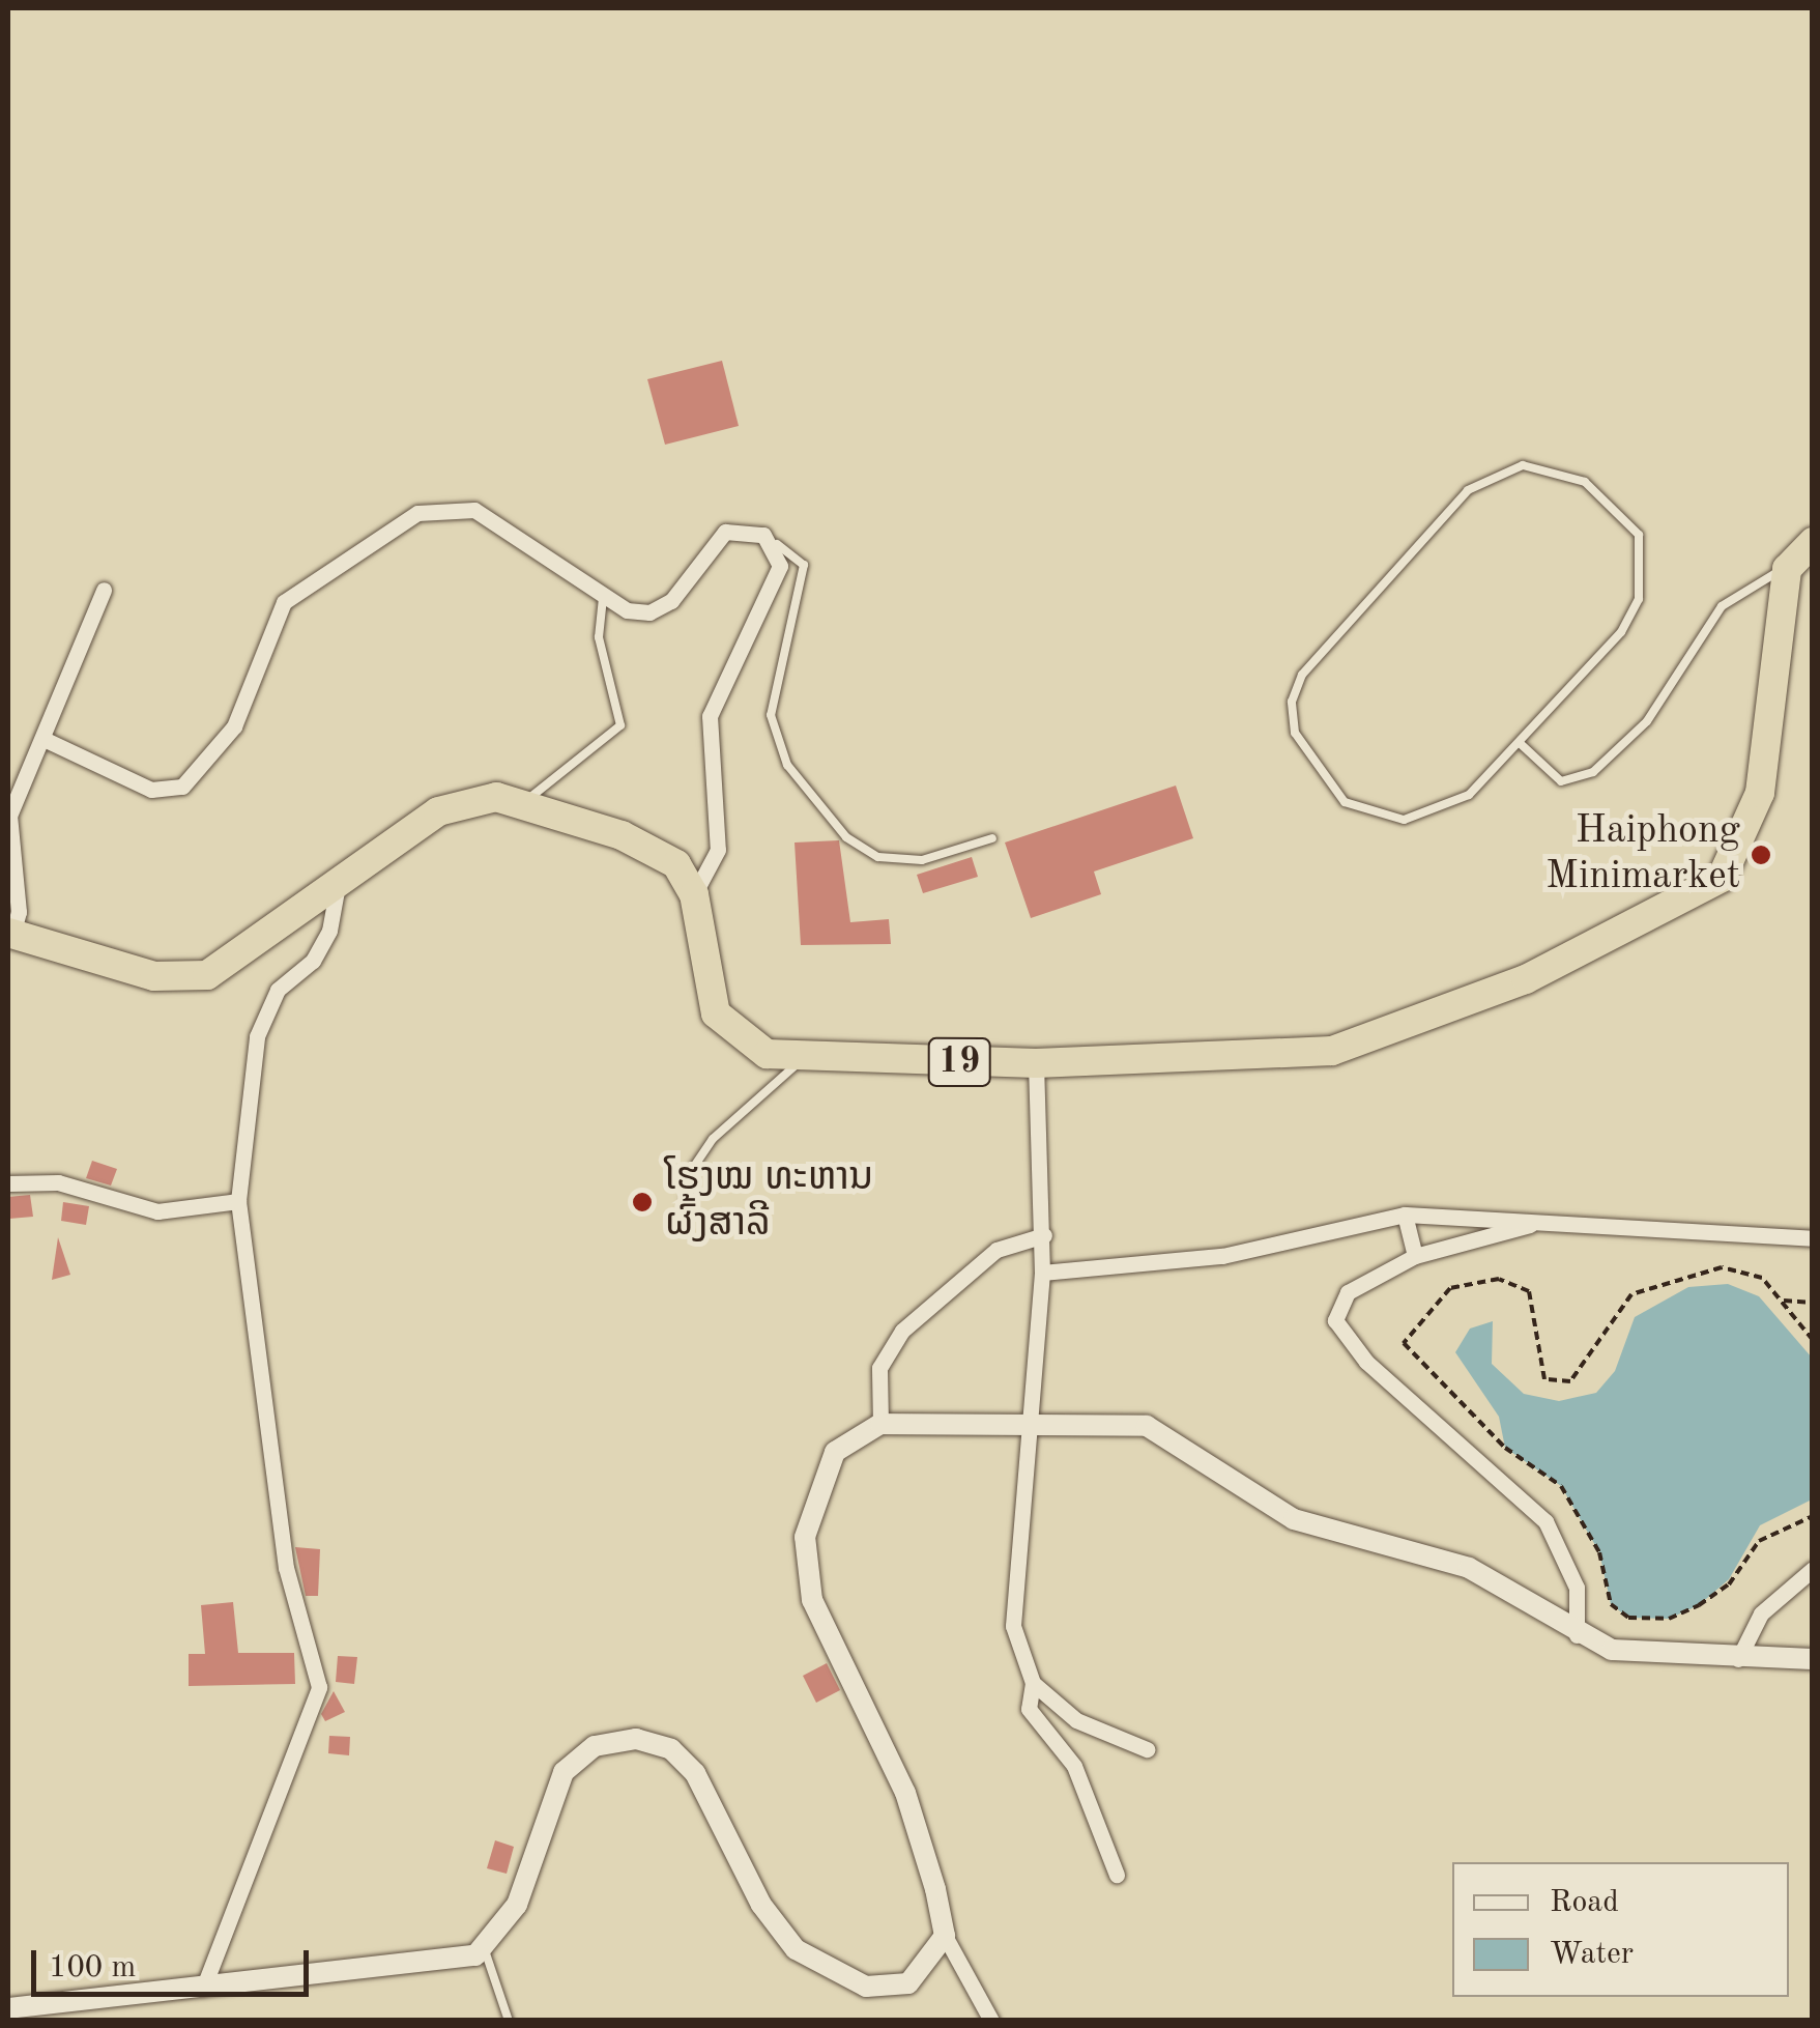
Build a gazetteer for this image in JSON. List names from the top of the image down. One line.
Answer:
{"streets":{"highway":["19"]},"places":["Haiphong Minimarket","ໂຮງໝ ທະຫານ ຜົ້ງສາລີ"],"legend":["Road","Water"],"scale_bar":"100 m"}
